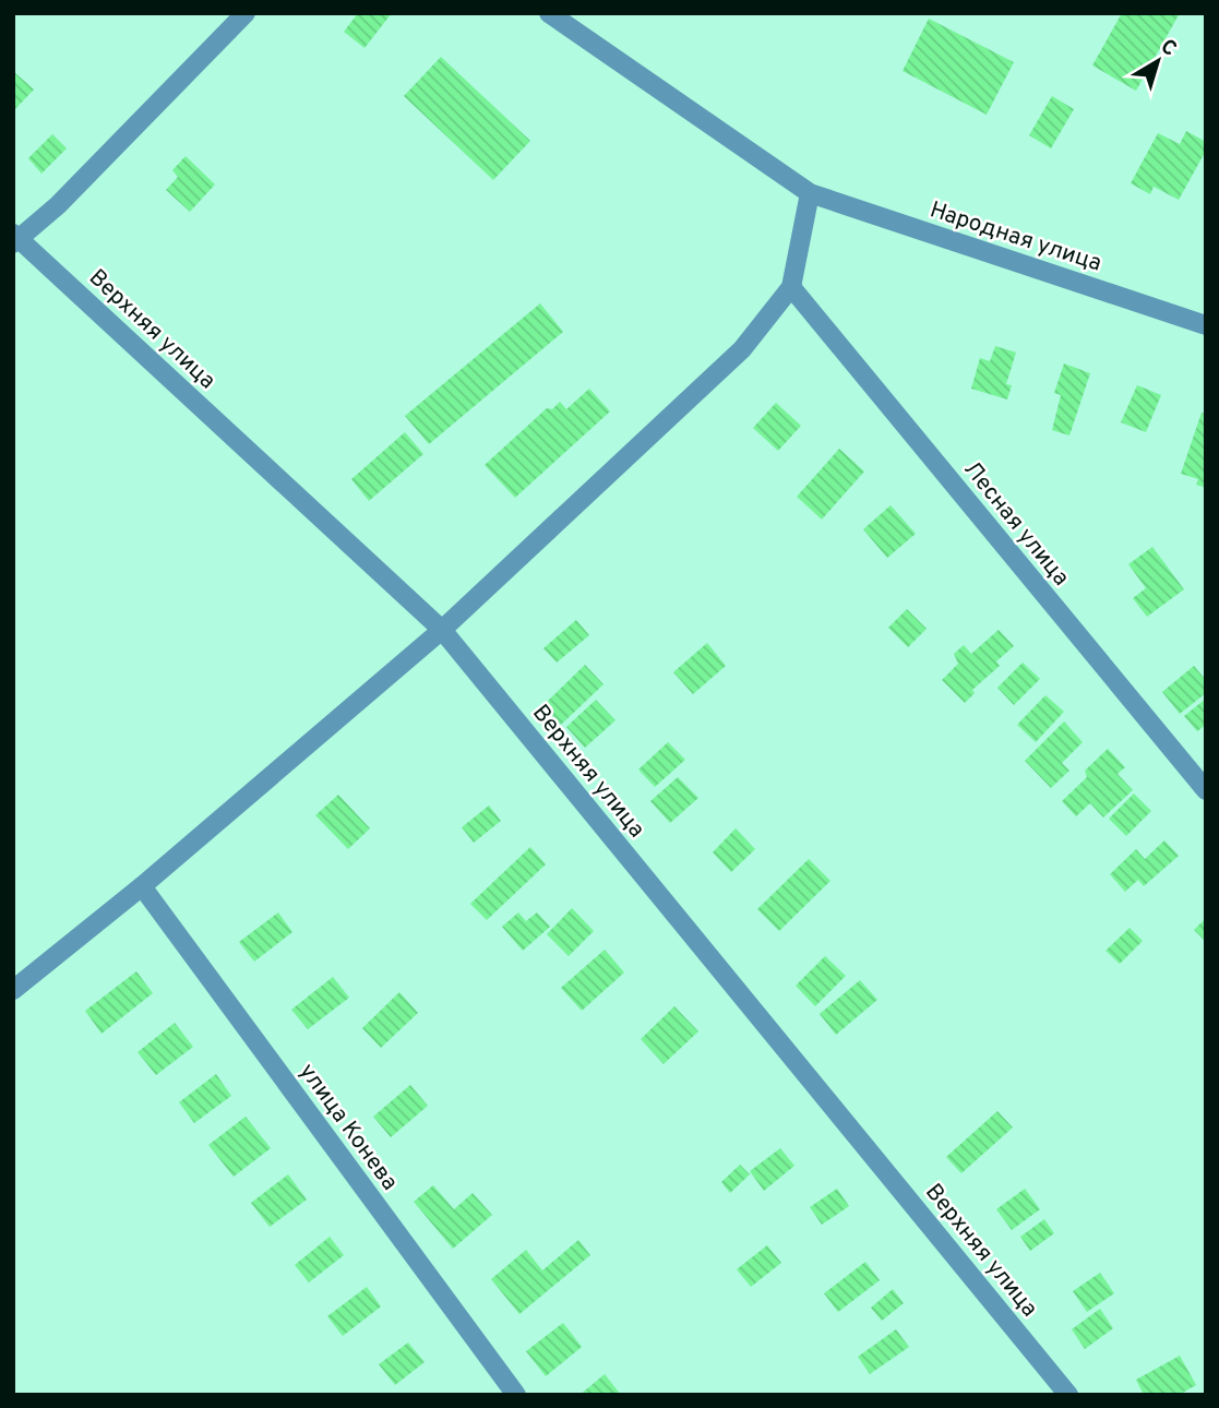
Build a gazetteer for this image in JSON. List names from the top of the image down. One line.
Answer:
{"streets":{"street":["Народная улица","Верхняя улица","Лесная улица","улица Конева"]},"north":"top right"}
